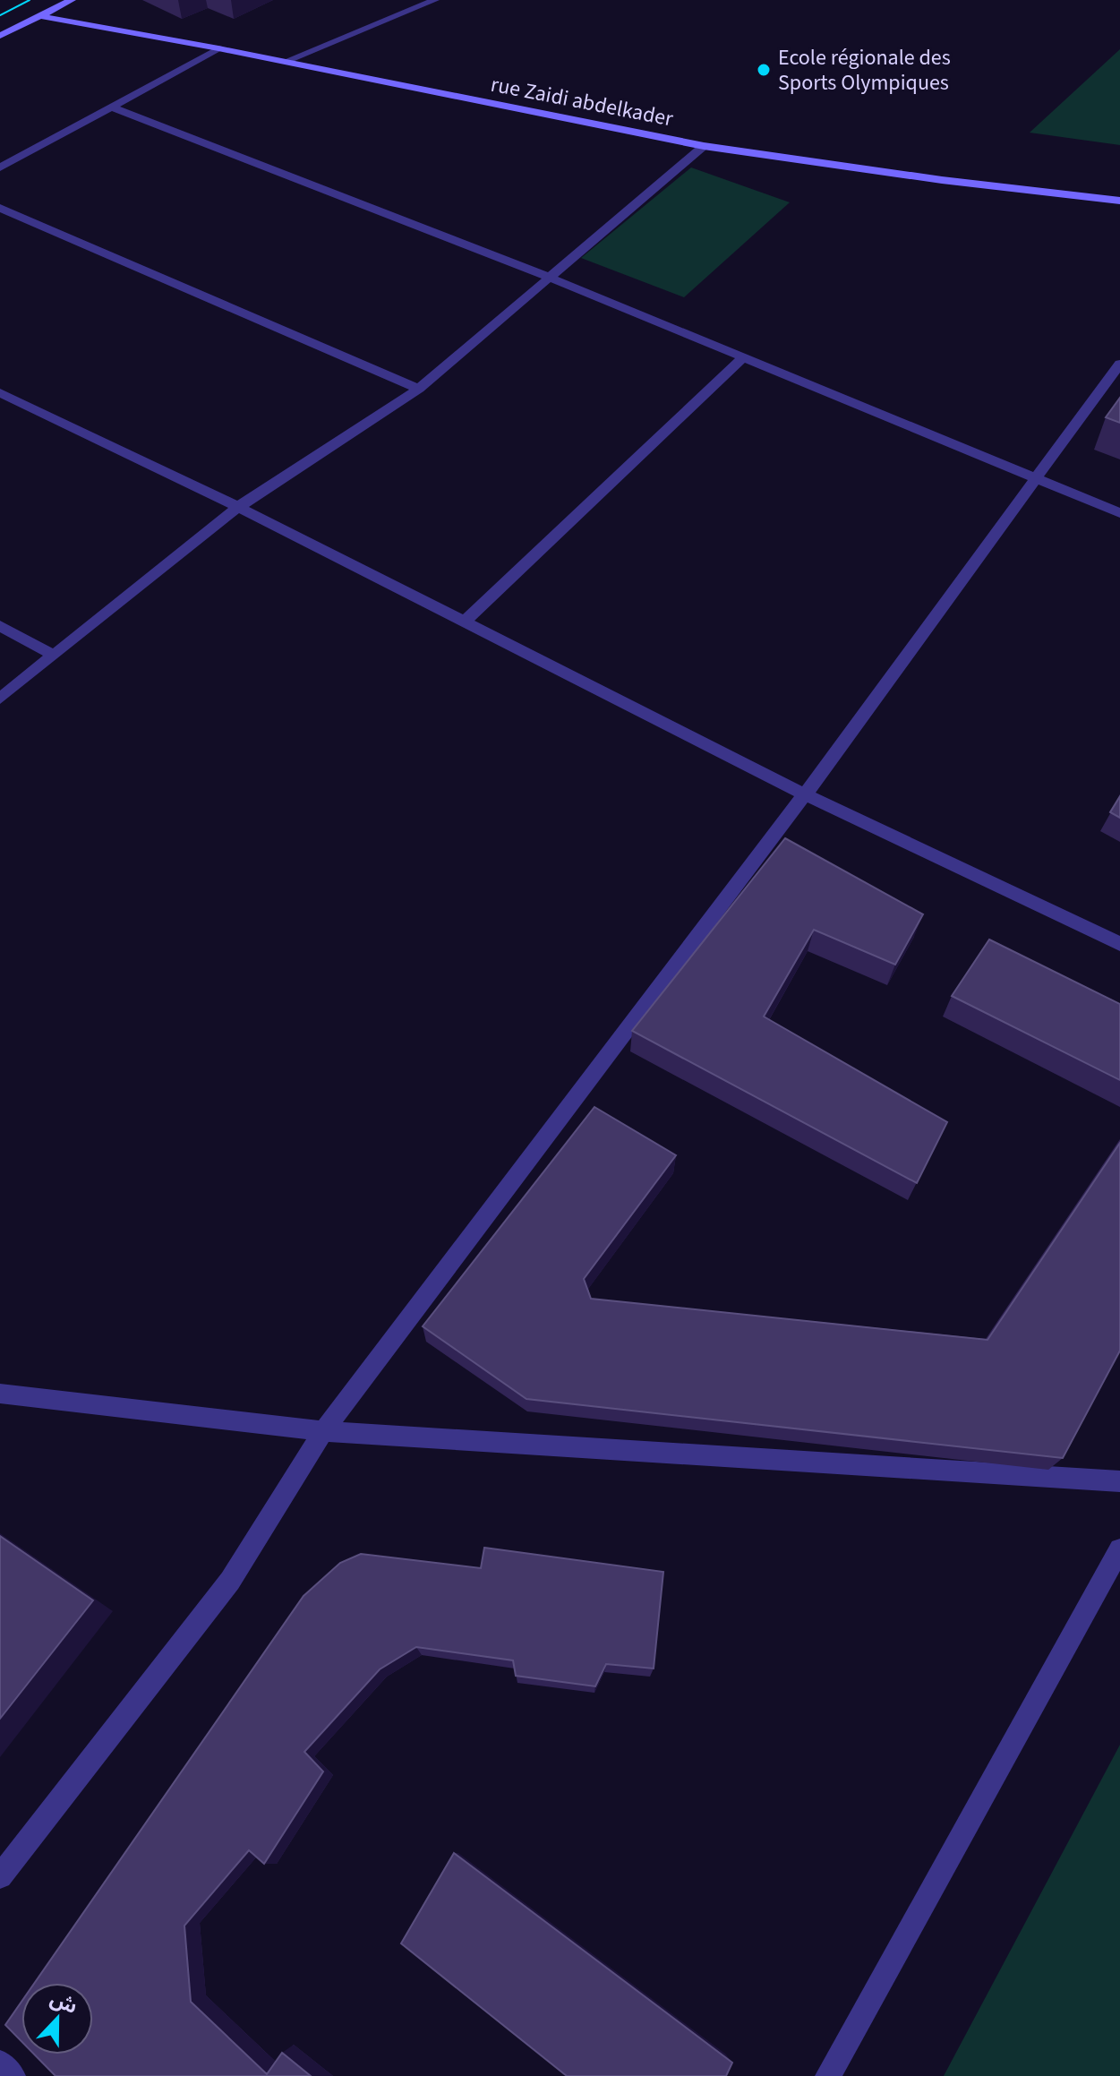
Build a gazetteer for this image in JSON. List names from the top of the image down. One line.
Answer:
{"streets":{"main road":["rue Zaidi abdelkader"]},"places":["Ecole régionale des Sports Olympiques"],"north":"top"}
